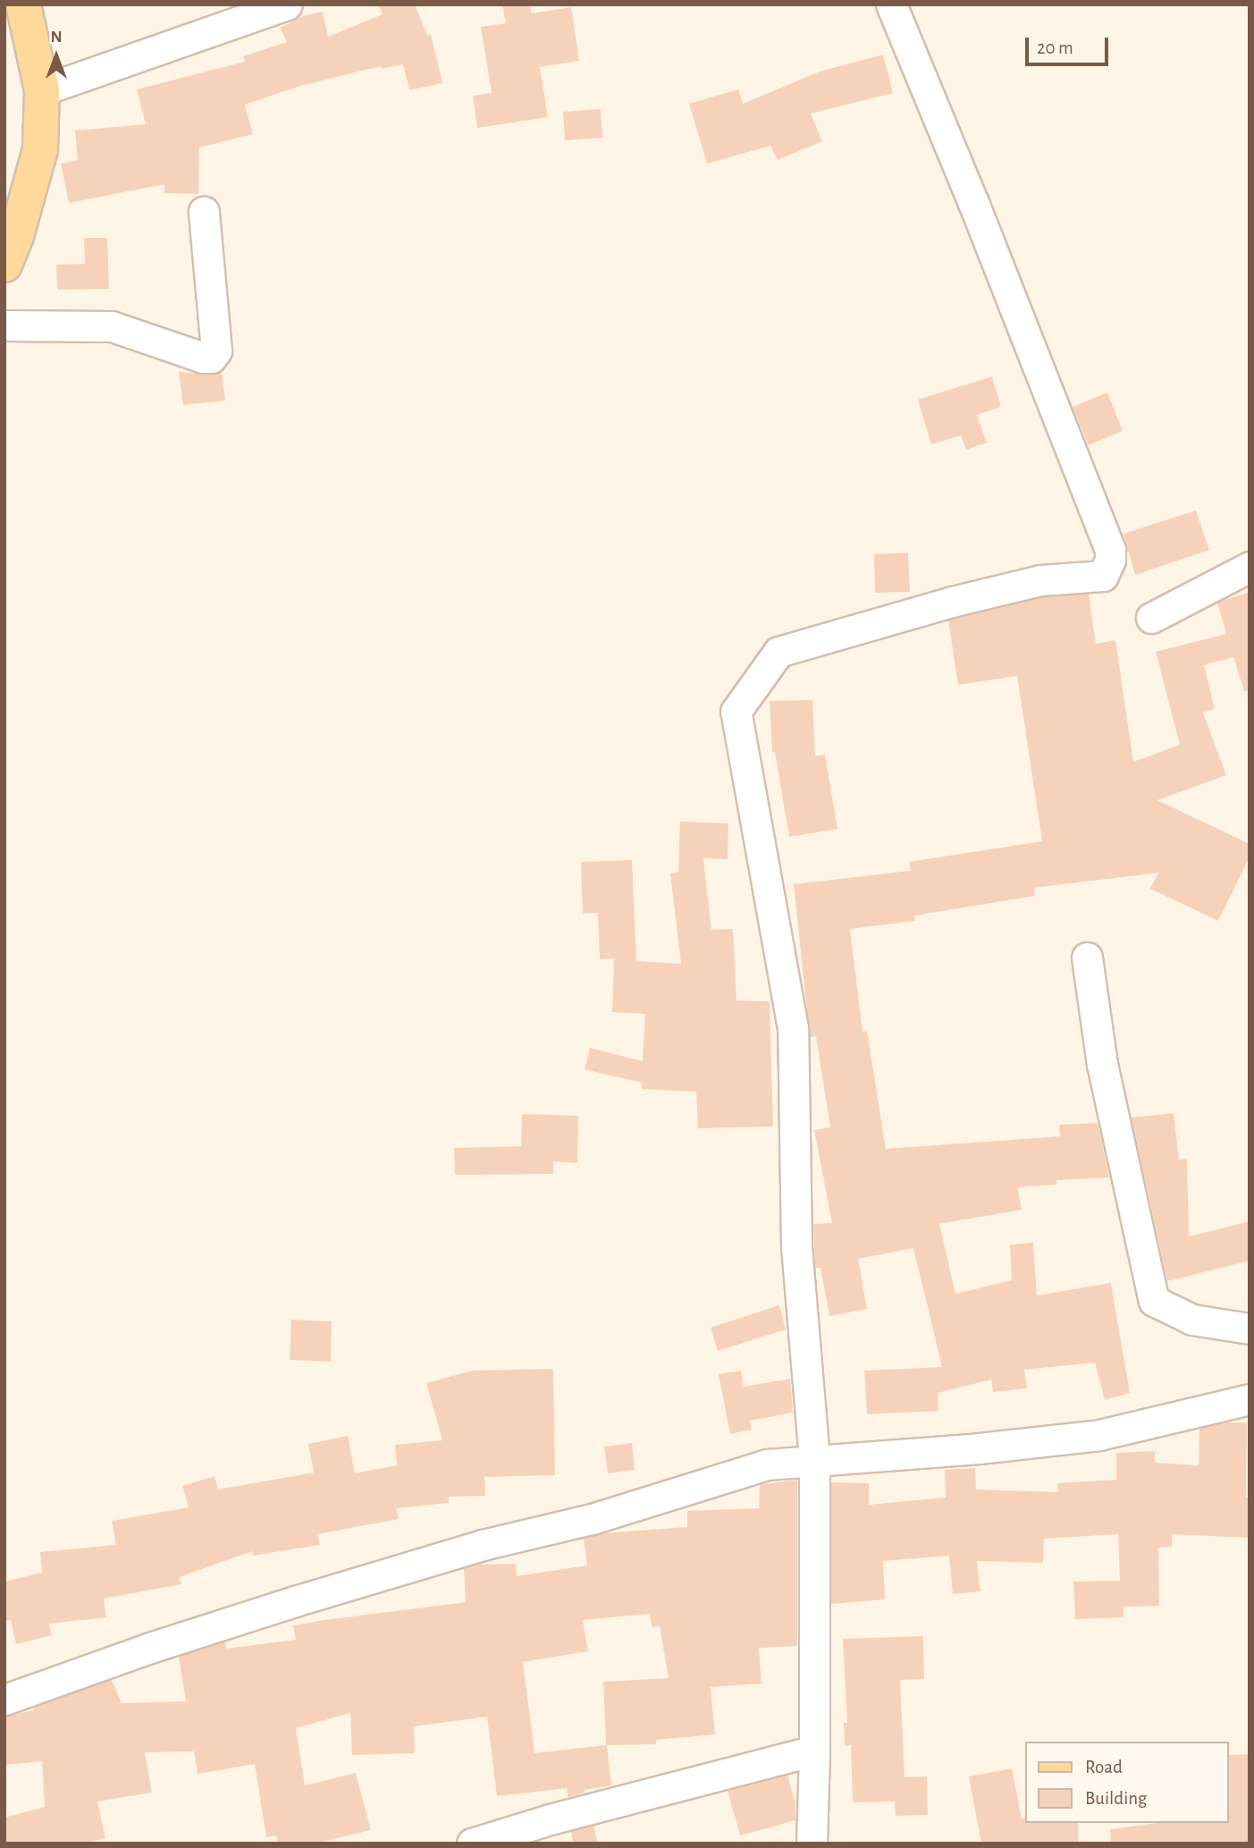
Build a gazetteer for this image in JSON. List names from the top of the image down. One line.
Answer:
{"legend":["Road","Building"],"scale_bar":"20 m","north":"top"}
